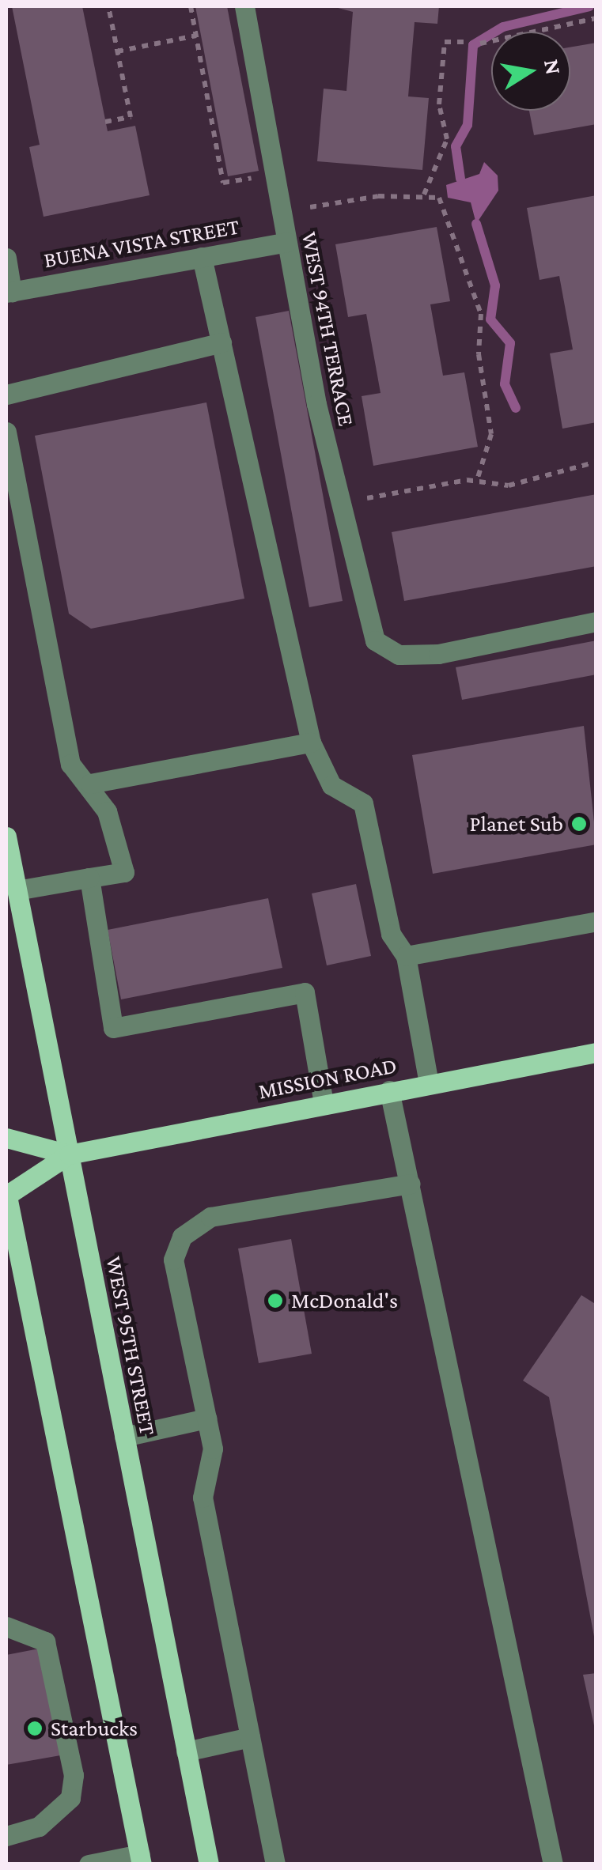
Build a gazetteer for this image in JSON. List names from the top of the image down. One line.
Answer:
{"streets":{"main road":["MISSION ROAD","WEST 95TH STREET"],"street":["BUENA VISTA STREET","WEST 94TH TERRACE"]},"crossings":[["BUENA VISTA STREET","WEST 94TH TERRACE"],["MISSION ROAD","WEST 95TH STREET"]],"places":["Planet Sub","McDonald's","Starbucks"],"north":"right"}
